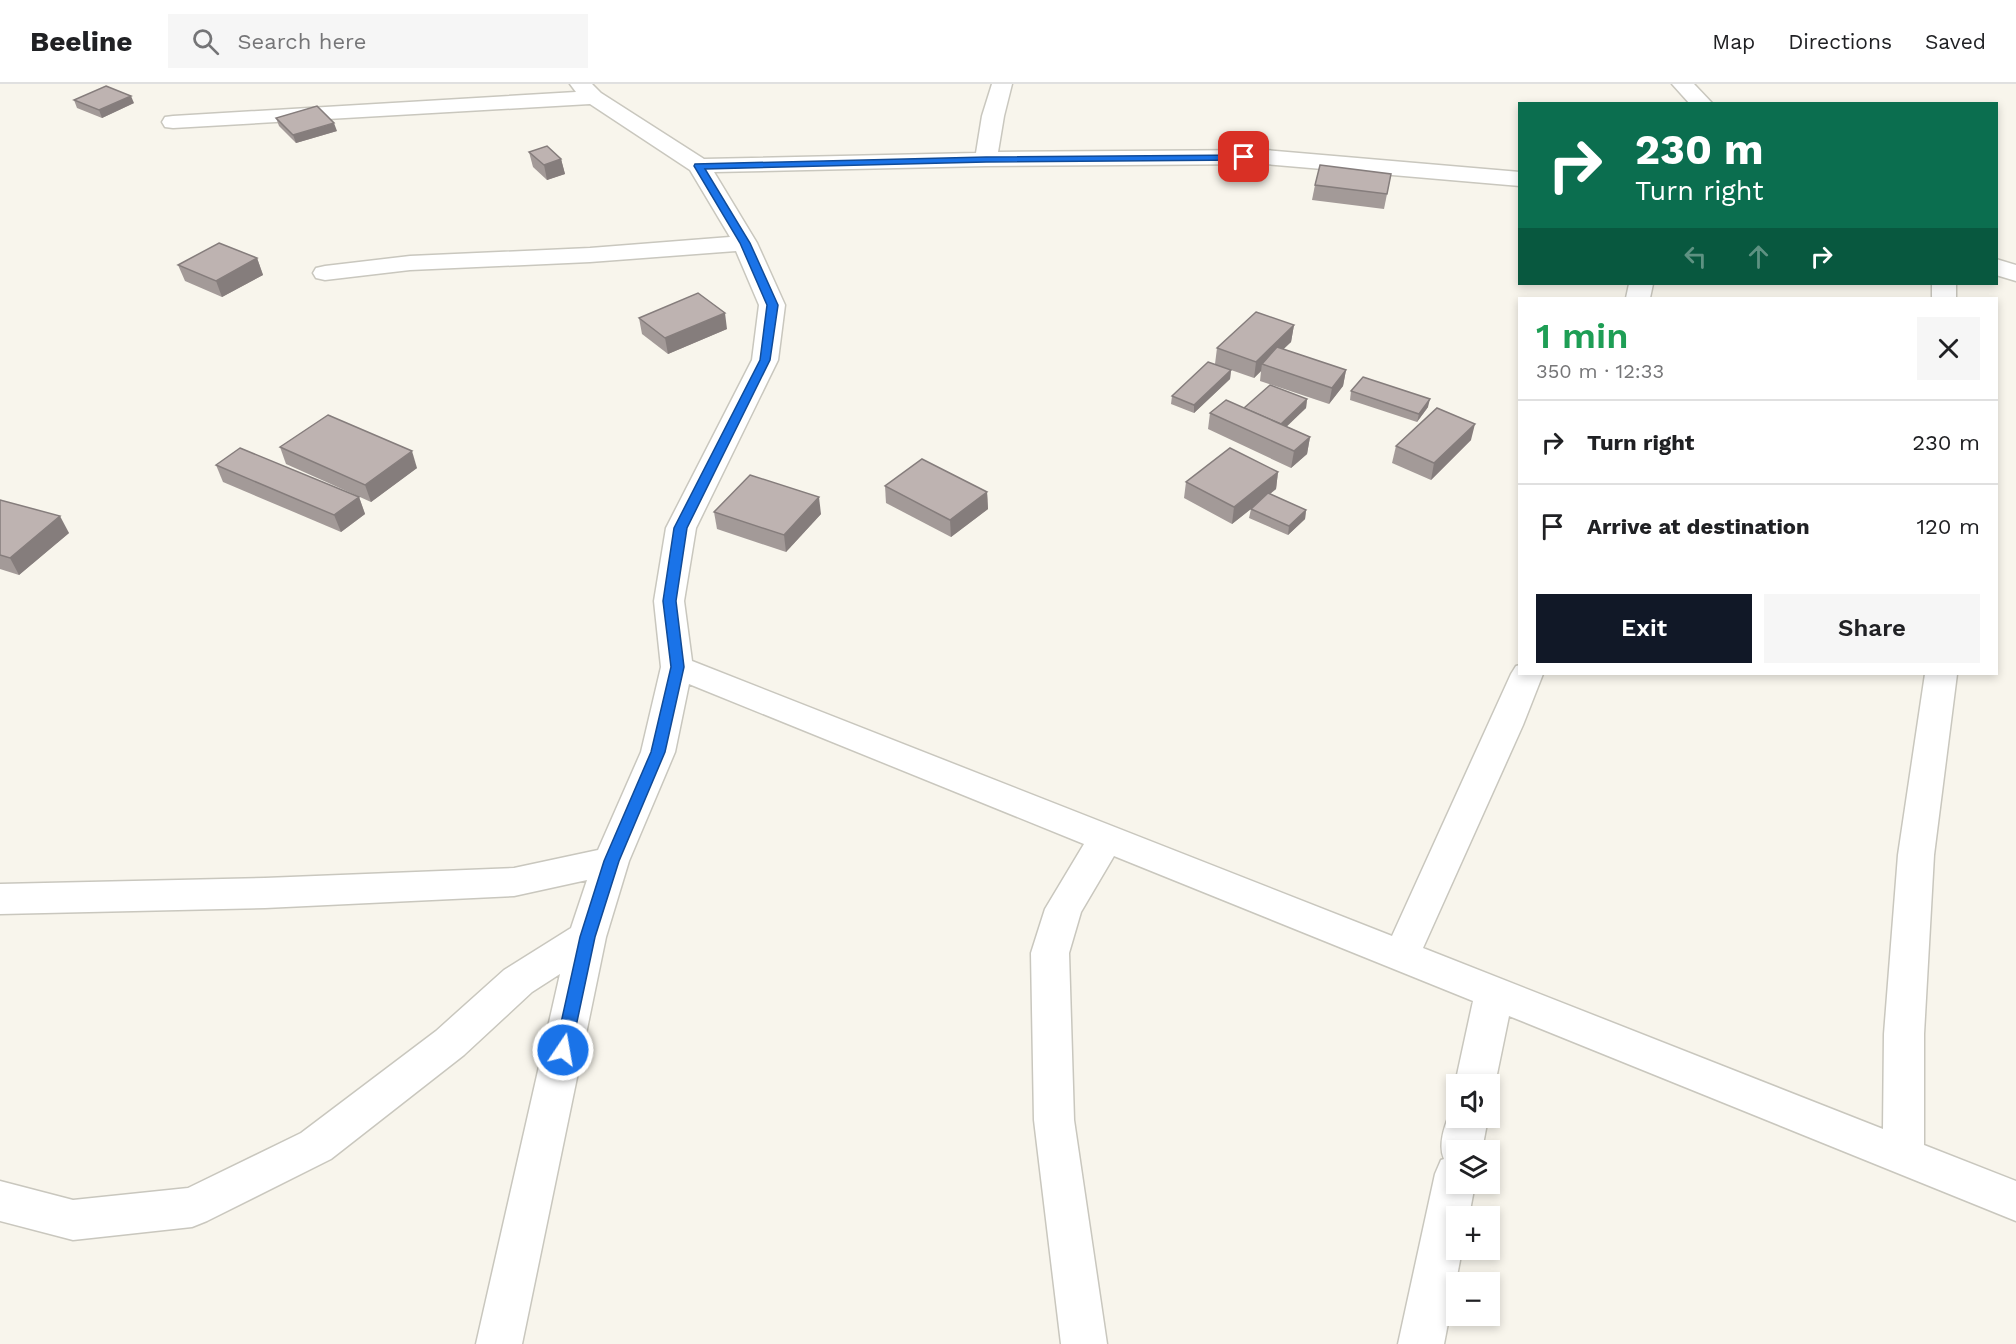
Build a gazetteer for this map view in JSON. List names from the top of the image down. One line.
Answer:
{"page":{"header":"Beeline","search":"Search here","nav":["Map","Directions","Saved"],"turn":["230 m","Turn right"],"heading":["1 min","350 m · 12:33"],"list":[{"name":"Turn right","value":"230 m"},{"name":"Arrive at destination","value":"120 m"}],"buttons":["Exit","Share"],"map_buttons":["+","−"]}}
